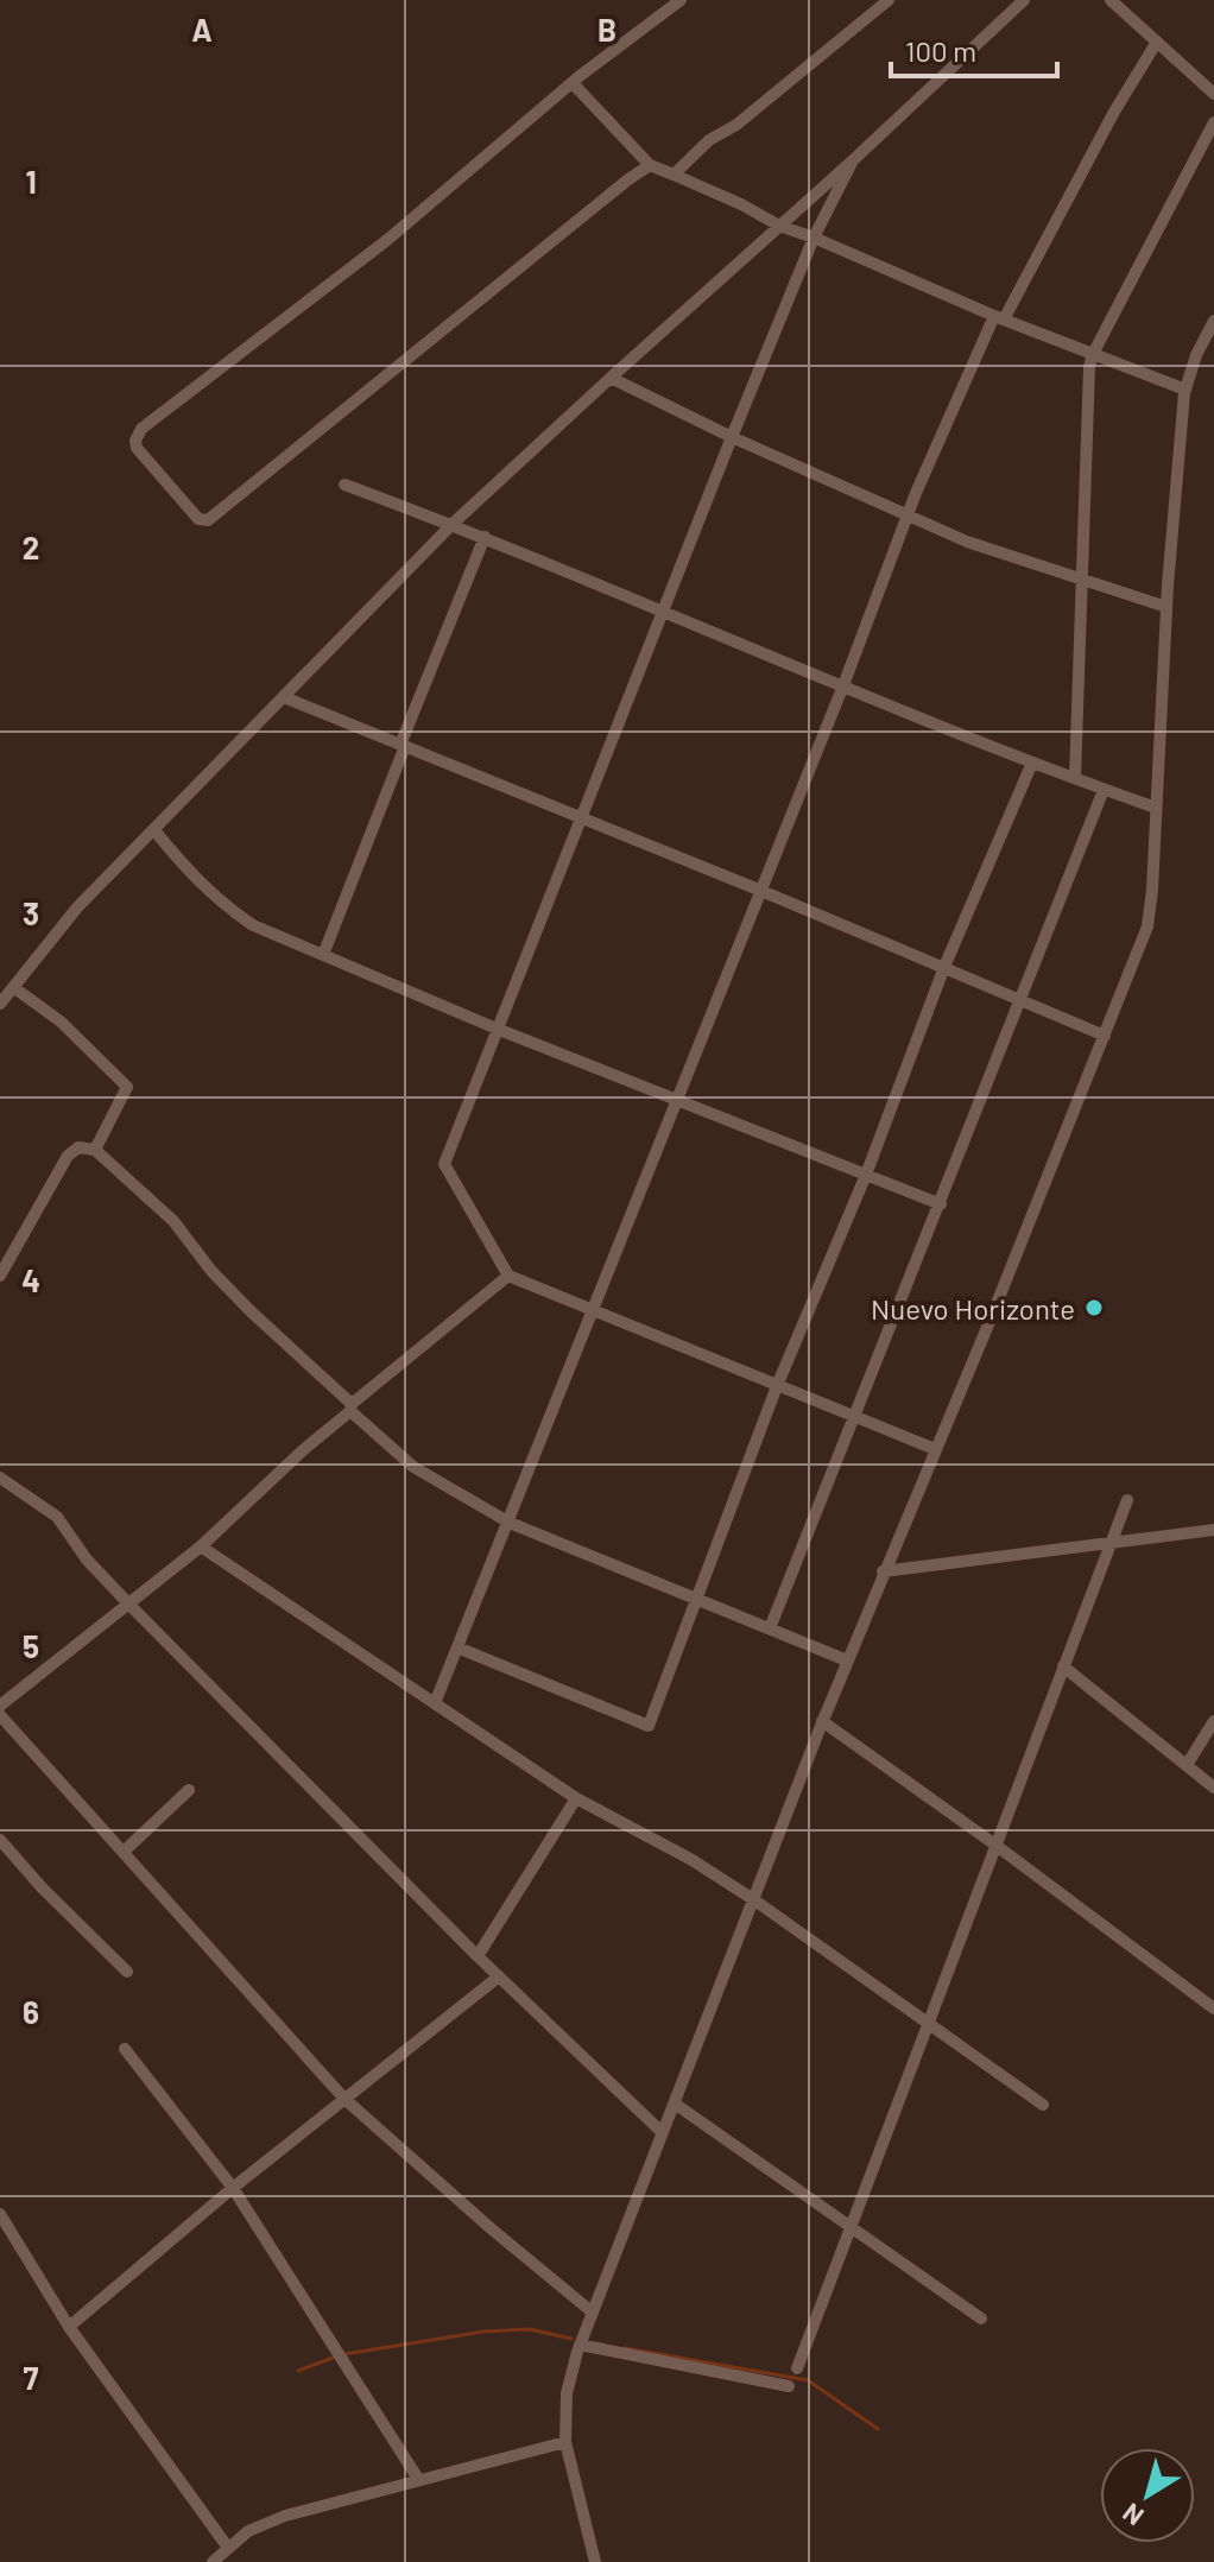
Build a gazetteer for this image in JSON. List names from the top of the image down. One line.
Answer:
{"places":["Nuevo Horizonte"],"scale_bar":"100 m","north":"bottom left","grid":{"columns":["A","B"],"rows":["1","2","3","4","5","6","7"]}}
